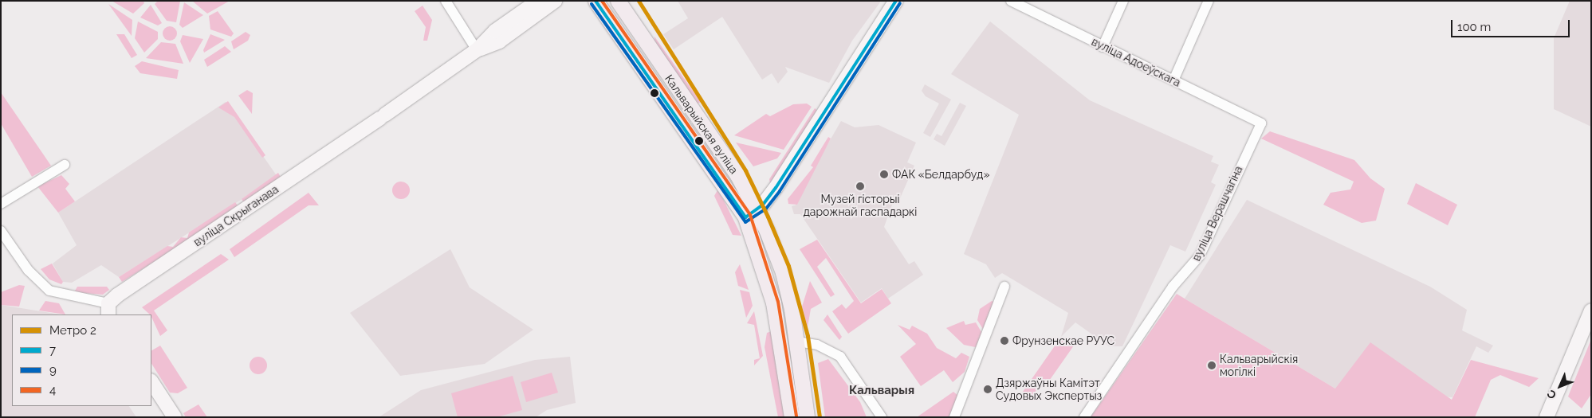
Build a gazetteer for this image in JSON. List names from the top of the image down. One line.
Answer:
{"streets":{"main road":["Кальварыйская вуліца"],"street":["вуліца Адоеўскага","вуліца Верашчагіна","вуліца Скрыганава"]},"crossings":[["вуліца Адоеўскага","вуліца Верашчагіна"]],"districts":["Кальварыя"],"places":["ФАК «Белдарбуд»","Музей гісторыі дарожнай гаспадаркі","Фрунзенскае РУУС","Кальварыйскія могілкі","Дзяржаўны Камітэт Судовых Экспертыз"],"lines":["metro line 2","transit line 7","transit line 4","transit line 9"],"legend":["Метро 2","7","9","4"],"scale_bar":"100 m","north":"bottom left"}
